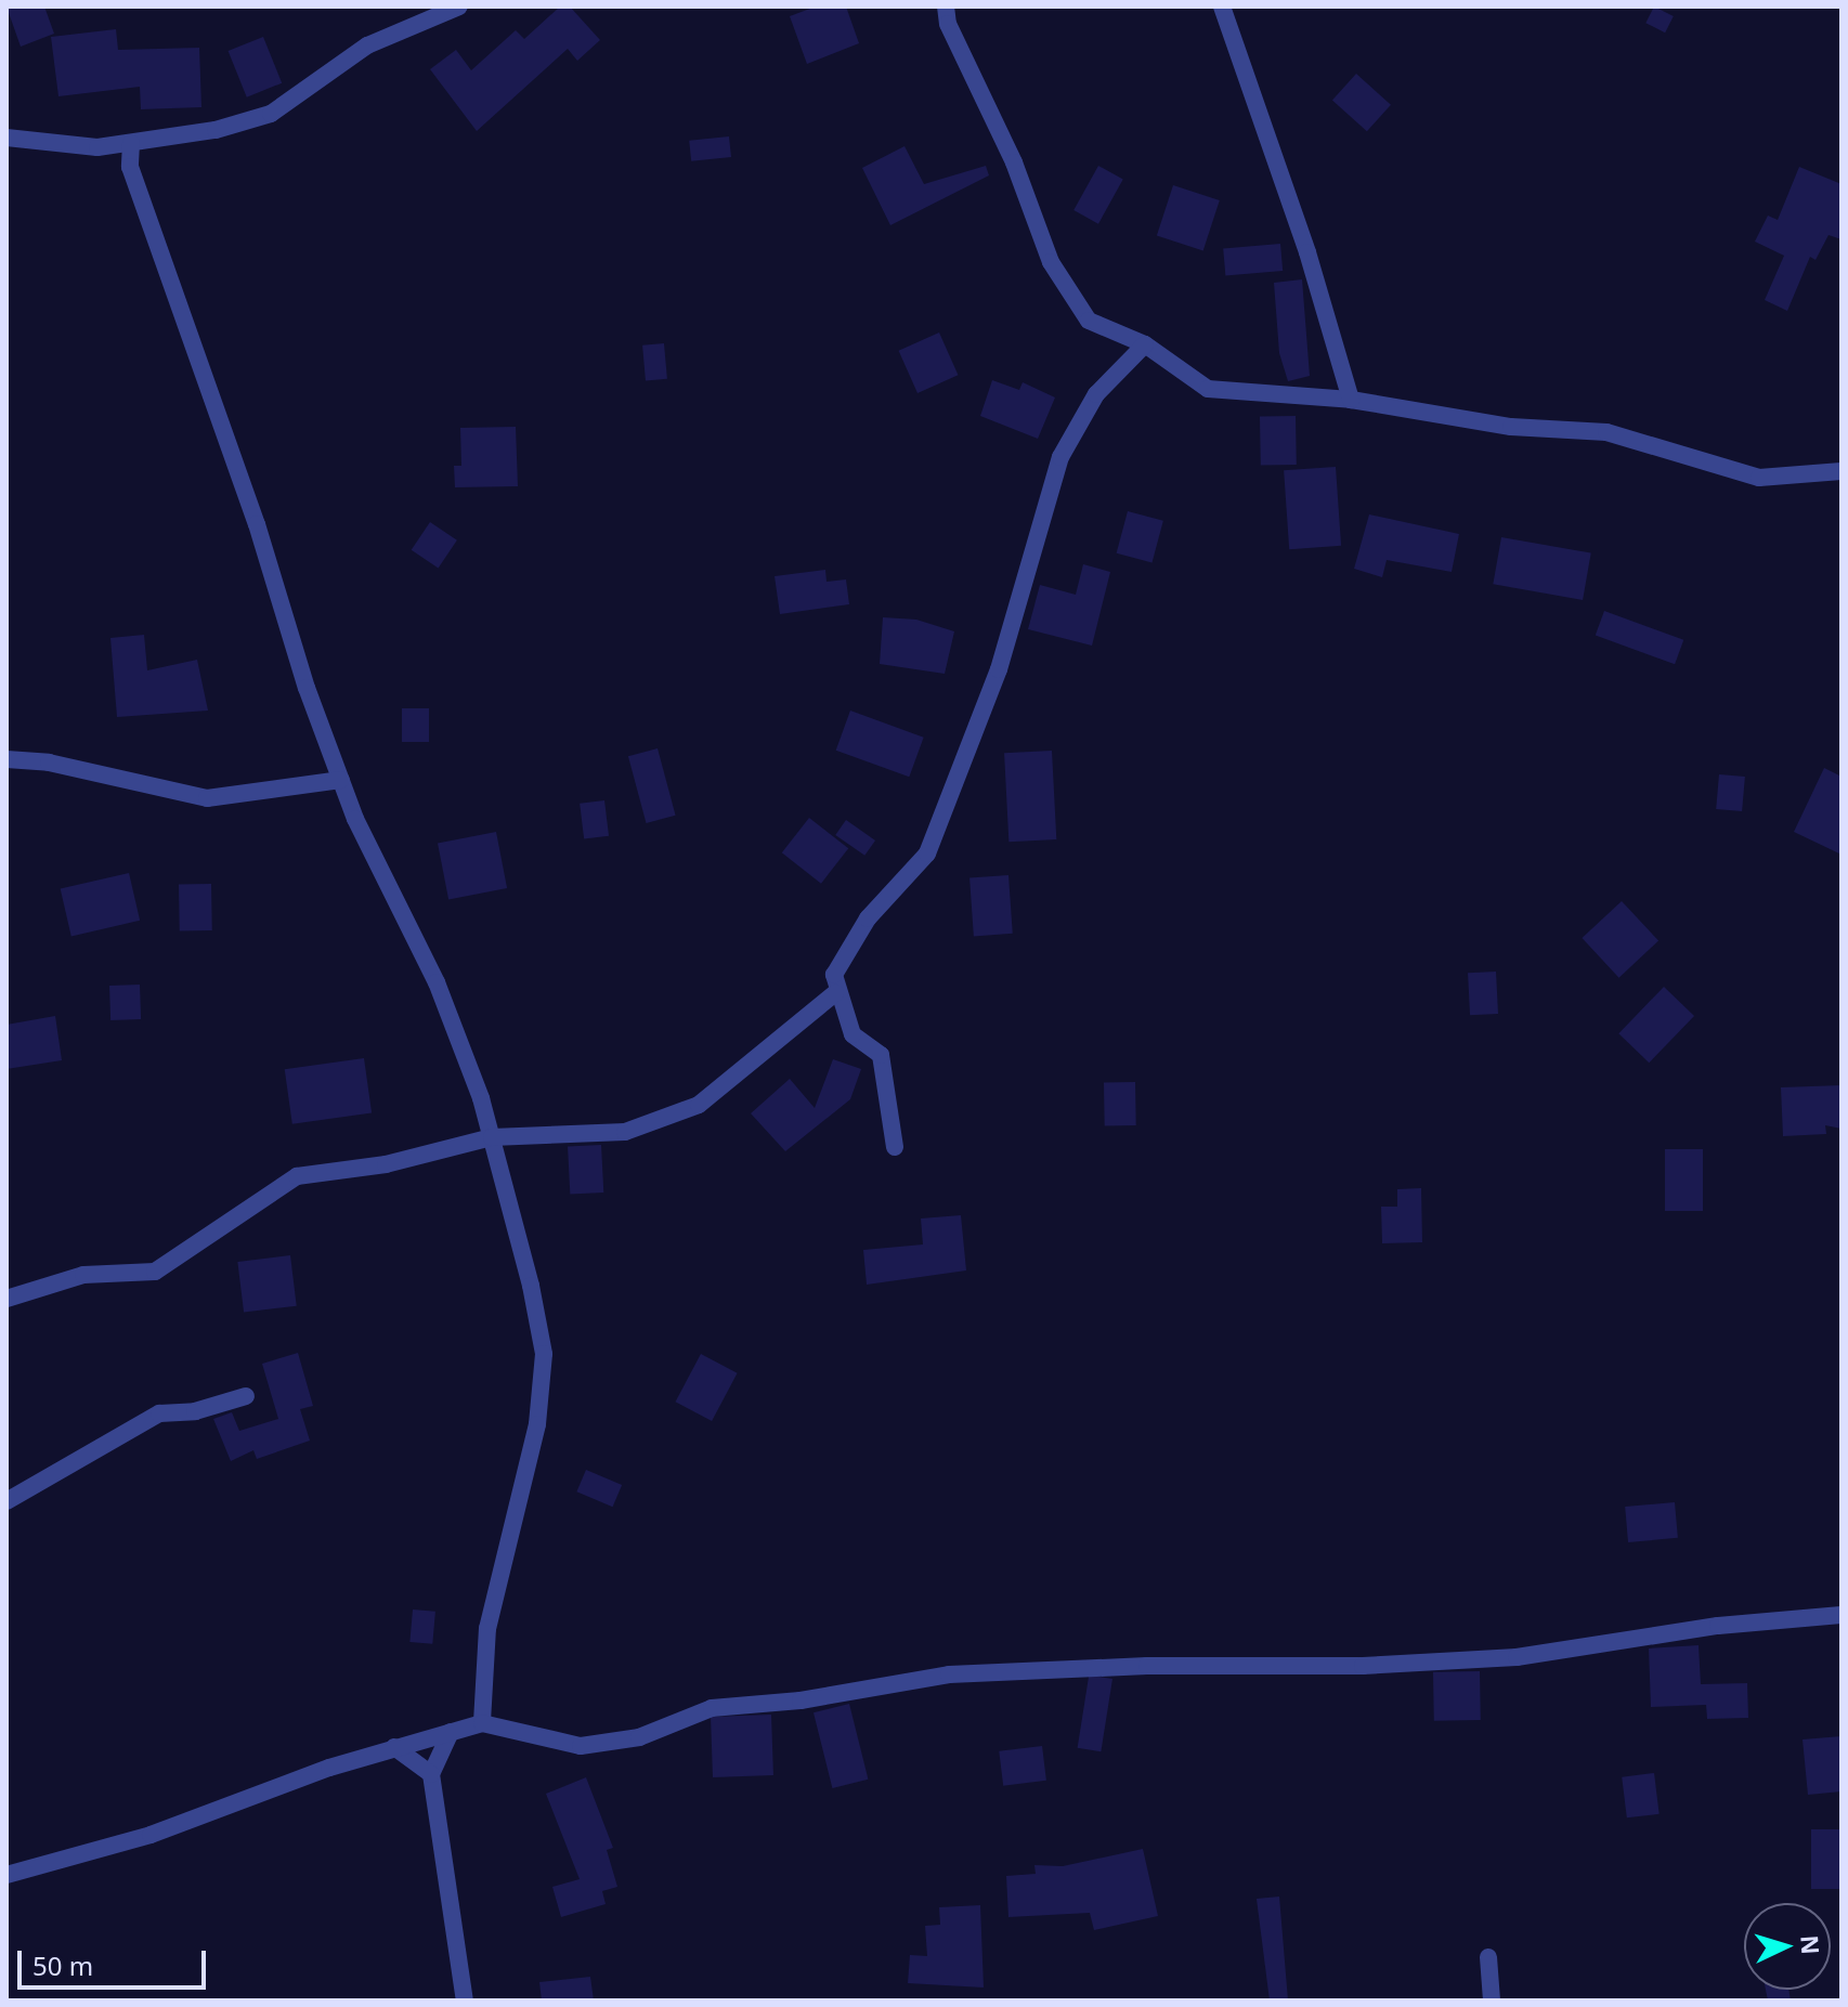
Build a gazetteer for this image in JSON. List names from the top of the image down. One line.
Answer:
{"scale_bar":"50 m","north":"right"}
